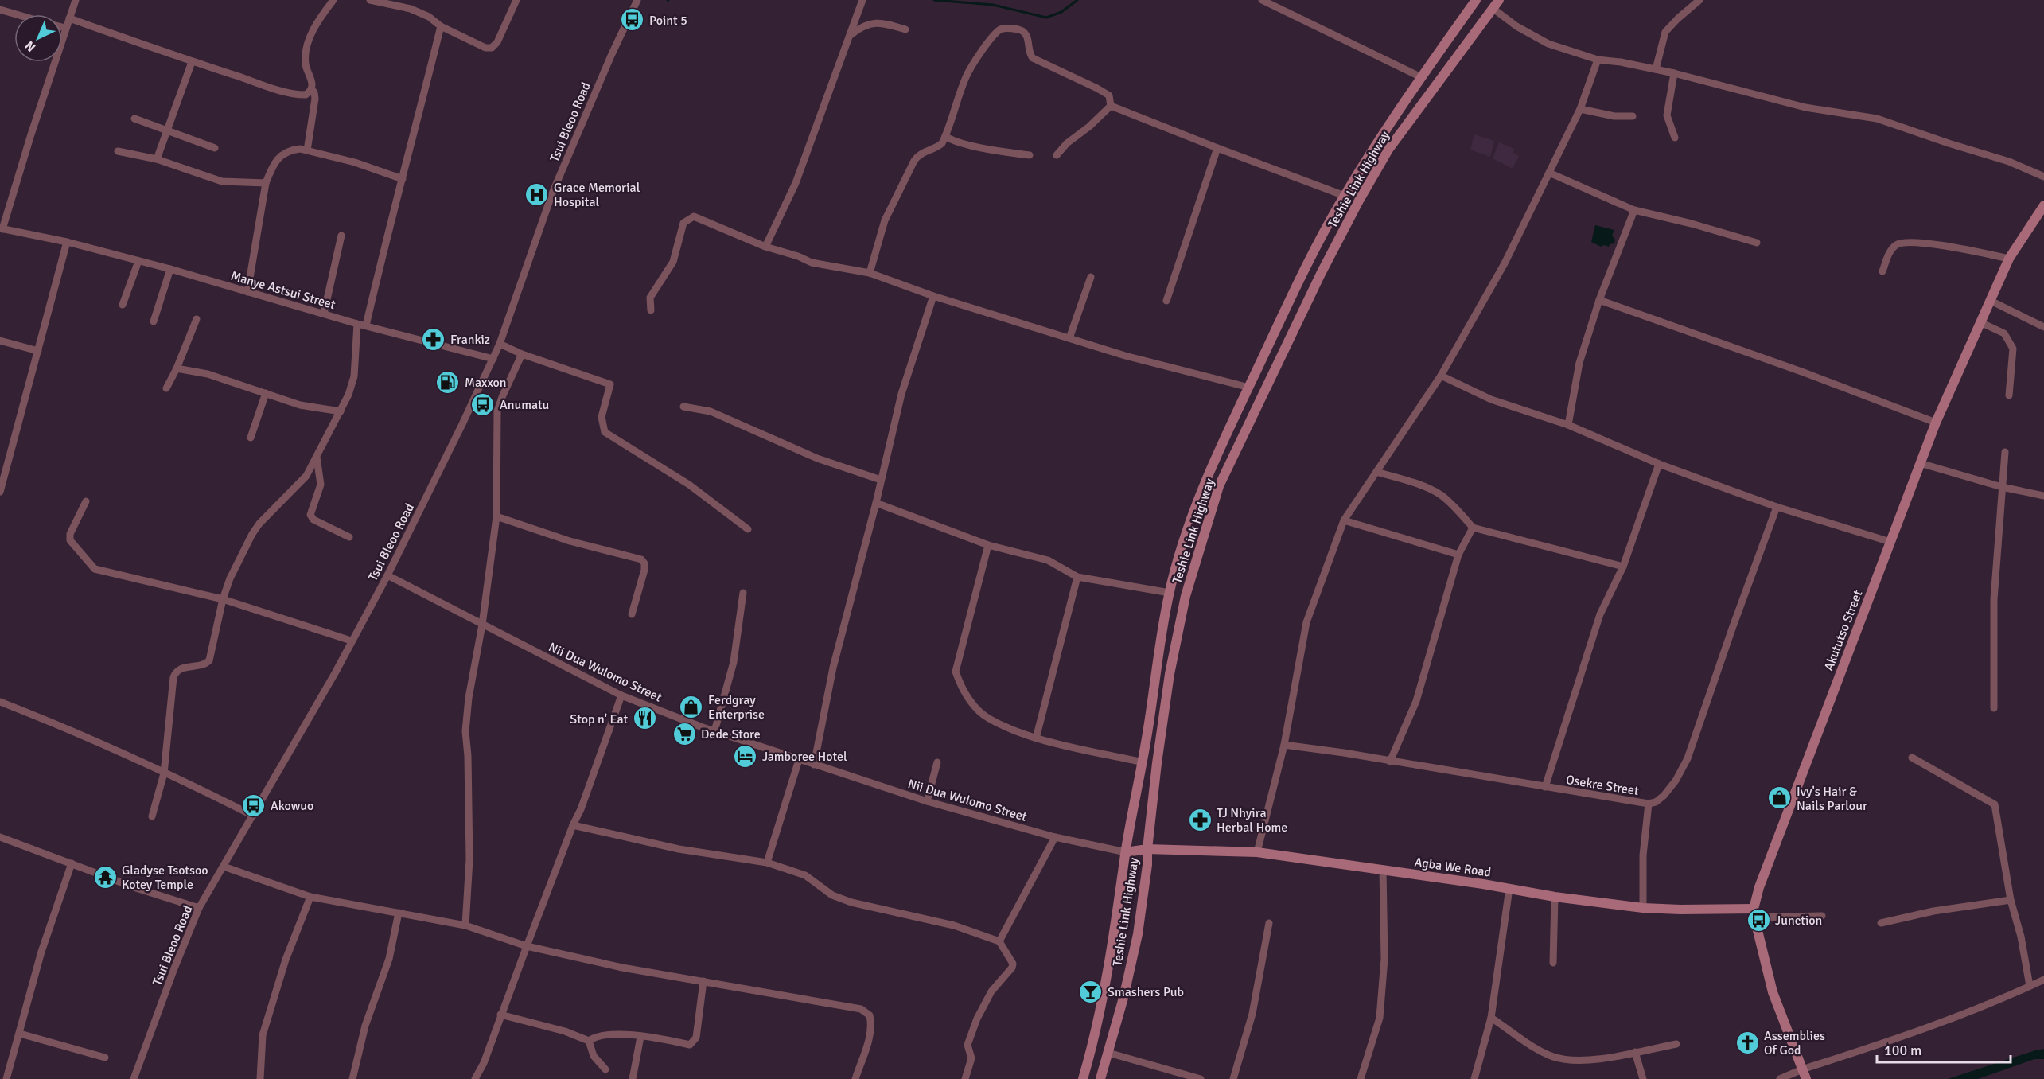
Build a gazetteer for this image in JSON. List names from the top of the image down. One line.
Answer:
{"streets":{"main road":["Teshie Link Highway","Akututso Street","Agba We Road"],"street":["Tsui Bleoo Road","Manye Astsui Street","Nii Dua Wulomo Street","Osekre Street"]},"crossings":[["Tsui Bleoo Road","Manye Astsui Street"],["Tsui Bleoo Road","Nii Dua Wulomo Street"],["Teshie Link Highway","Nii Dua Wulomo Street"],["Teshie Link Highway","Agba We Road"],["Akututso Street","Agba We Road"],["Nii Dua Wulomo Street","Agba We Road"]],"places":{"bus stop":["Point 5","Anumatu","Akowuo","Junction"],"hospital":["Grace Memorial Hospital"],"pharmacy":["Frankiz","TJ Nhyira Herbal Home"],"fuel station":["Maxxon"],"shop":["Ferdgray Enterprise","Ivy's Hair & Nails Parlour"],"restaurant":["Stop n' Eat"],"supermarket":["Dede Store"],"hotel":["Jamboree Hotel"],"temple":["Gladyse Tsotsoo Kotey Temple"],"bar":["Smashers Pub"],"church":["Assemblies Of God"]},"scale_bar":"100 m","north":"bottom left"}
